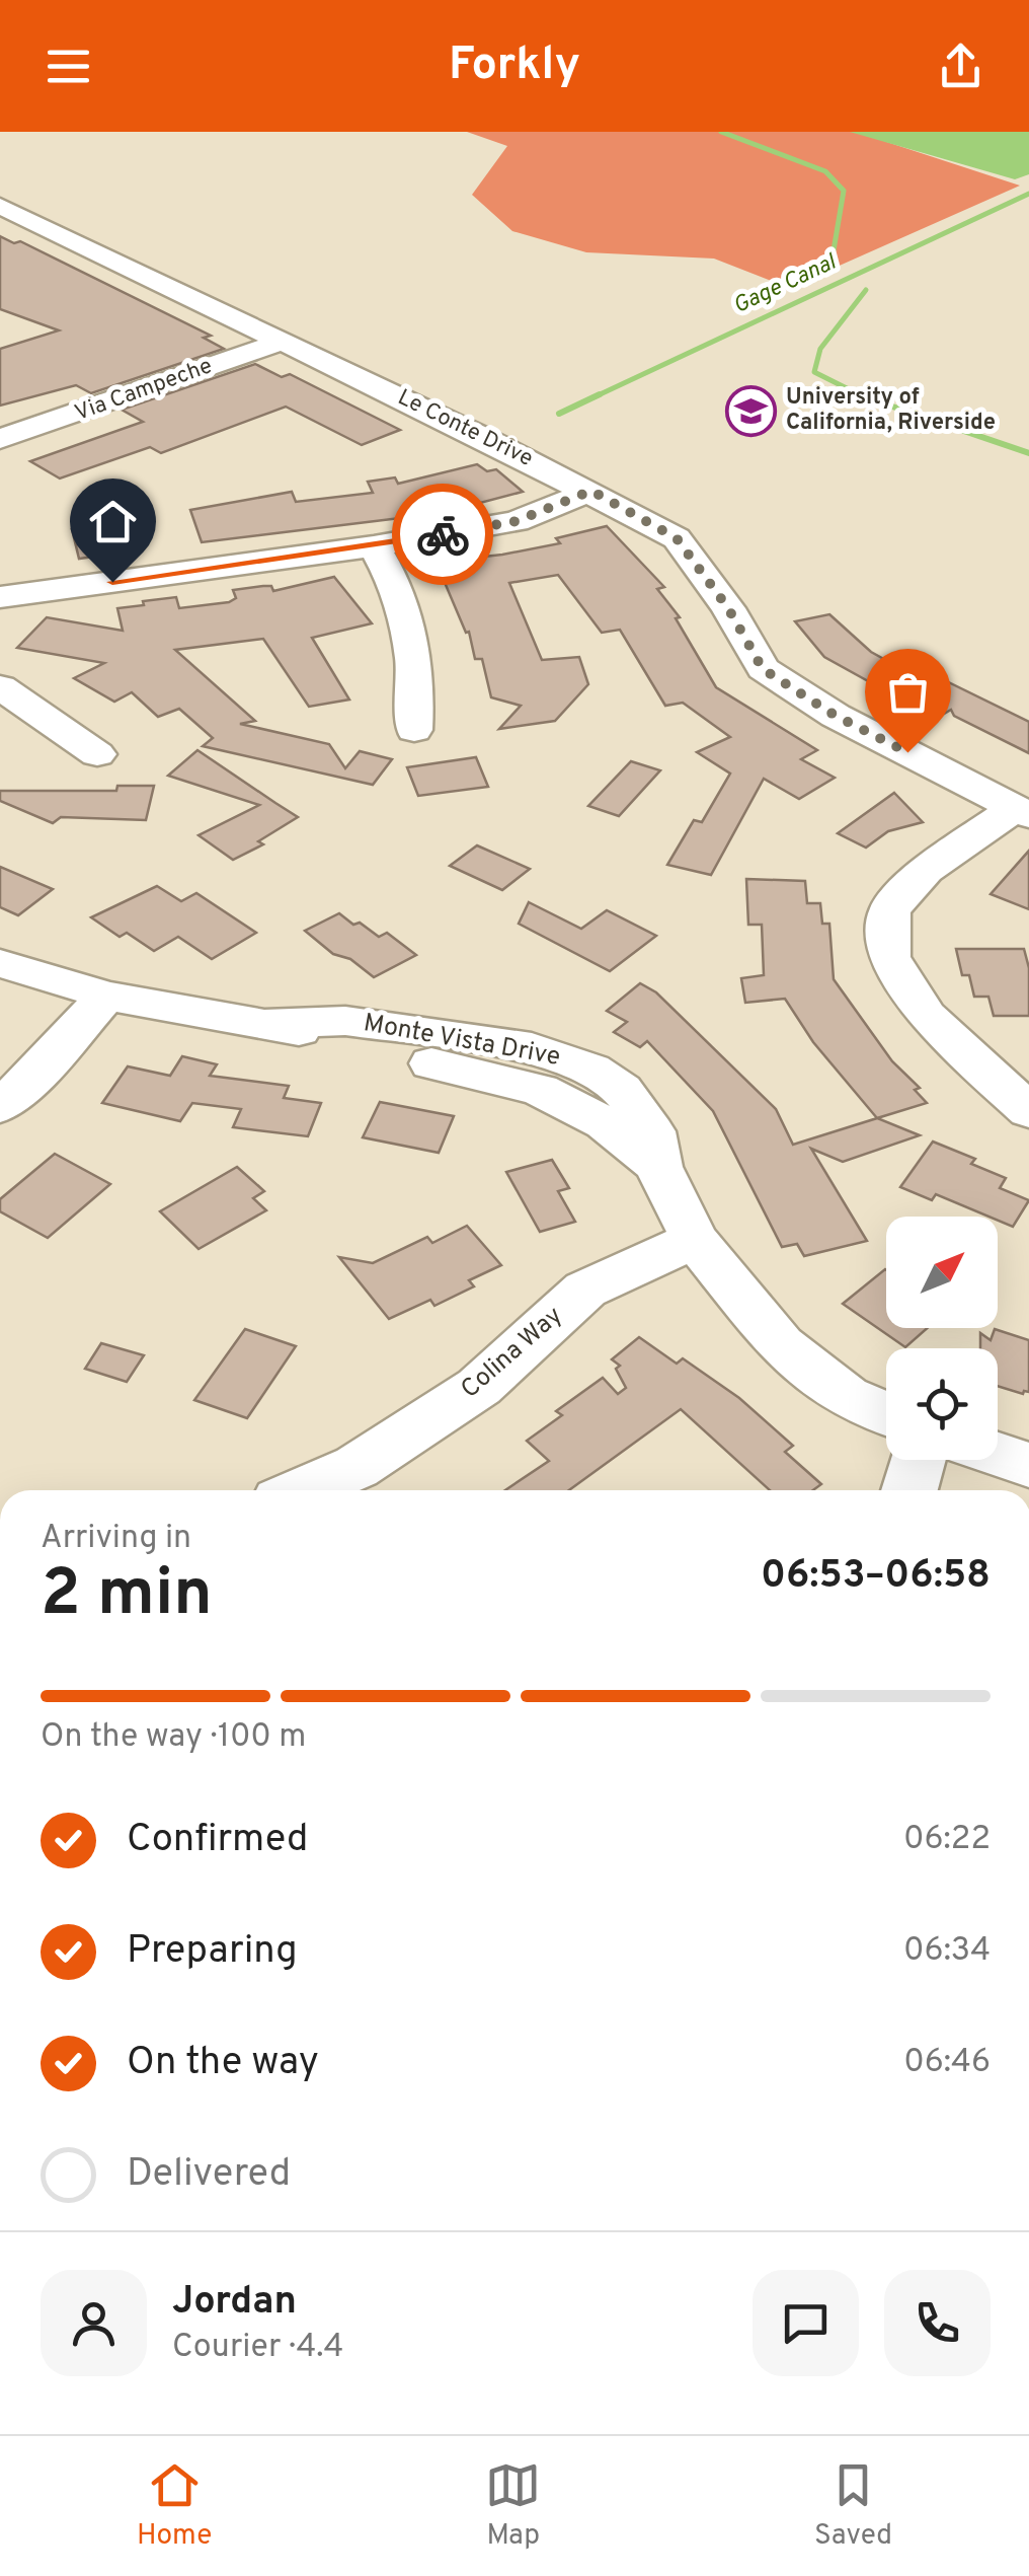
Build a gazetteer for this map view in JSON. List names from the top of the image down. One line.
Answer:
{"streets":{"street":["Via Campeche","Le Conte Drive","Monte Vista Drive","Colina Way"]},"crossings":[["Via Campeche","Le Conte Drive"],["Monte Vista Drive","Colina Way"]],"water":["Gage Canal"],"places":{"school or university":["University of California, Riverside"]},"north":"top right","page":{"header":"Forkly","heading":["2 min","Arriving in","06:53–06:58"],"panel":["Jordan","Courier · 4.4"],"bar":"On the way · 100 m","list":[["Confirmed","06:22"],["Preparing","06:34"],["On the way","06:46"],"Delivered"],"tabs":["Home","Map","Saved"]}}
